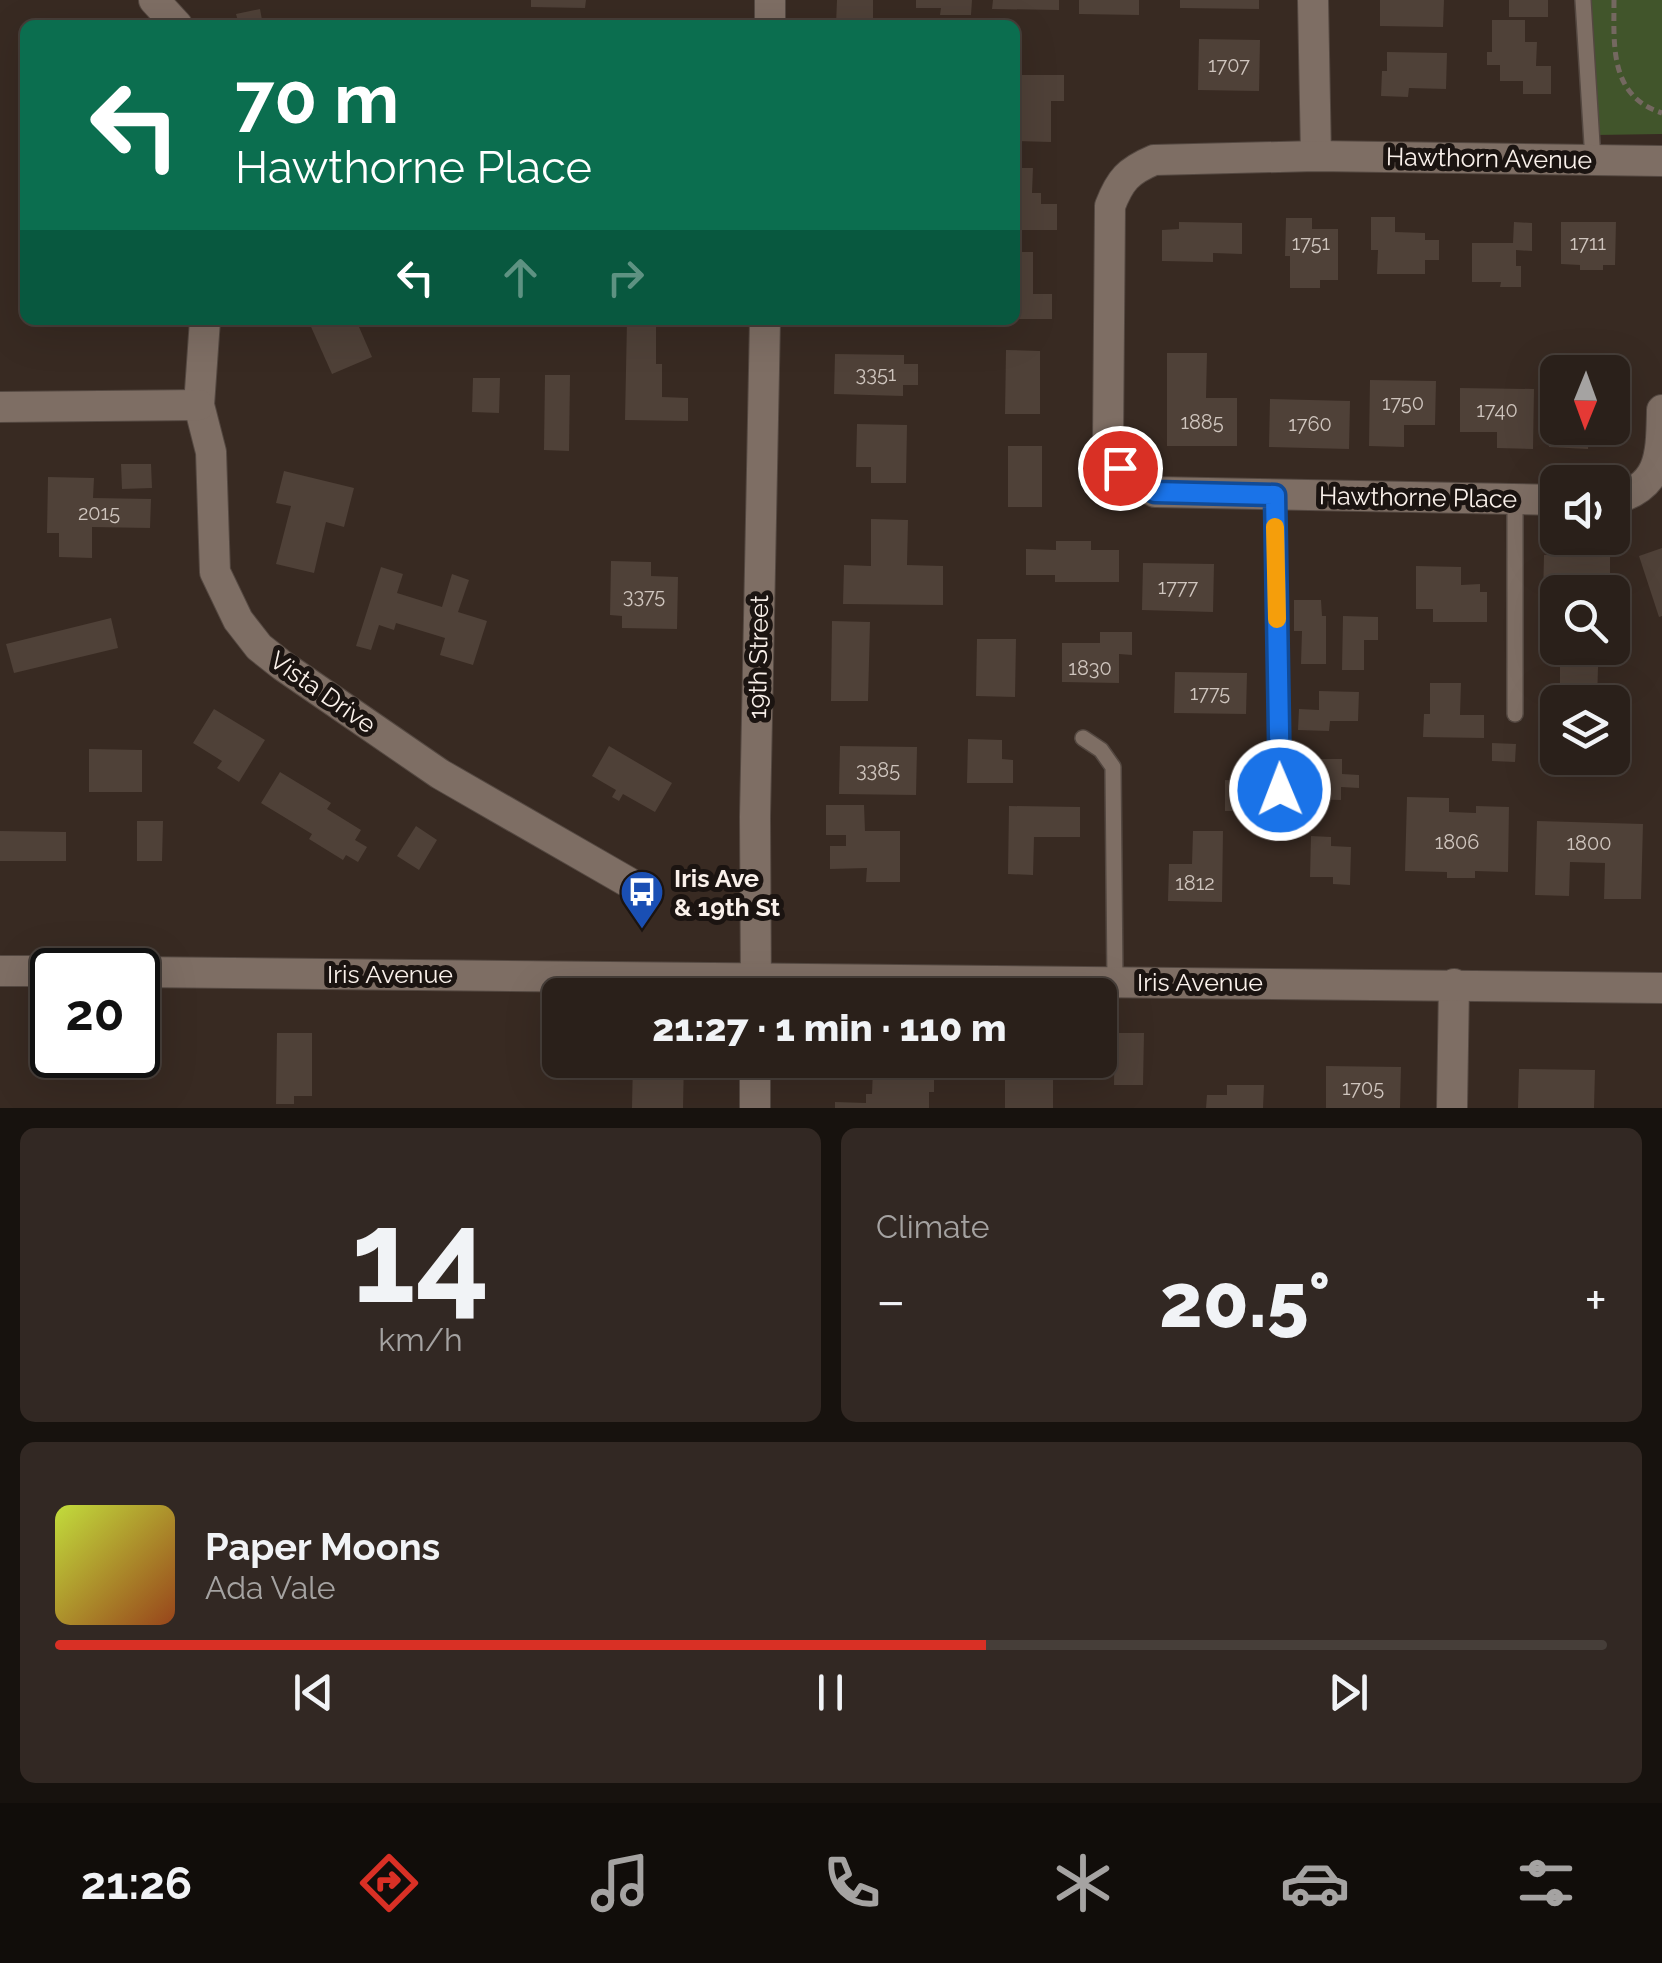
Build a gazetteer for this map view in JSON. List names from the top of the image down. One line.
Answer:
{"streets":{"street":["Hawthorn Avenue","Hawthorne Place","19th Street","Vista Drive","Iris Avenue"]},"crossings":[["Hawthorn Avenue","Hawthorne Place"]],"places":{"bus stop":["Iris Ave & 19th St"]},"house_numbers":["1707","1751","1711","3351","1750","1740","1885","1760","2015","1777","3375","1830","1775","3385","1806","1800","1812","1705"],"north":"bottom","page":{"turn":["70 m","Hawthorne Place"],"limit":"20","trip":"21:27 · 1 min · 110 m","tile":[["14","km/h"],"Climate"],"heat":["−","20.5°","+"],"song":["Paper Moons","Ada Vale"],"tabs":"21:26"}}
